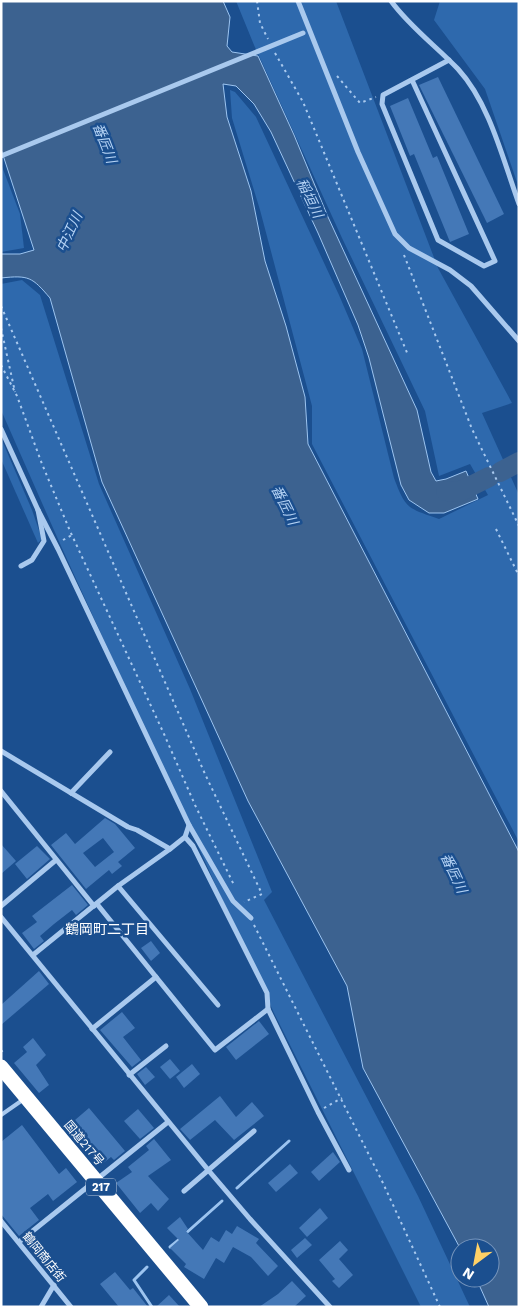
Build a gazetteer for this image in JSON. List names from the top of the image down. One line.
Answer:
{"streets":{"highway":["国道217号","217"],"street":["鶴岡商店街"]},"districts":["鶴岡町二丁目"],"water":["番匠川","稲垣川","中江川"],"north":"bottom left"}
